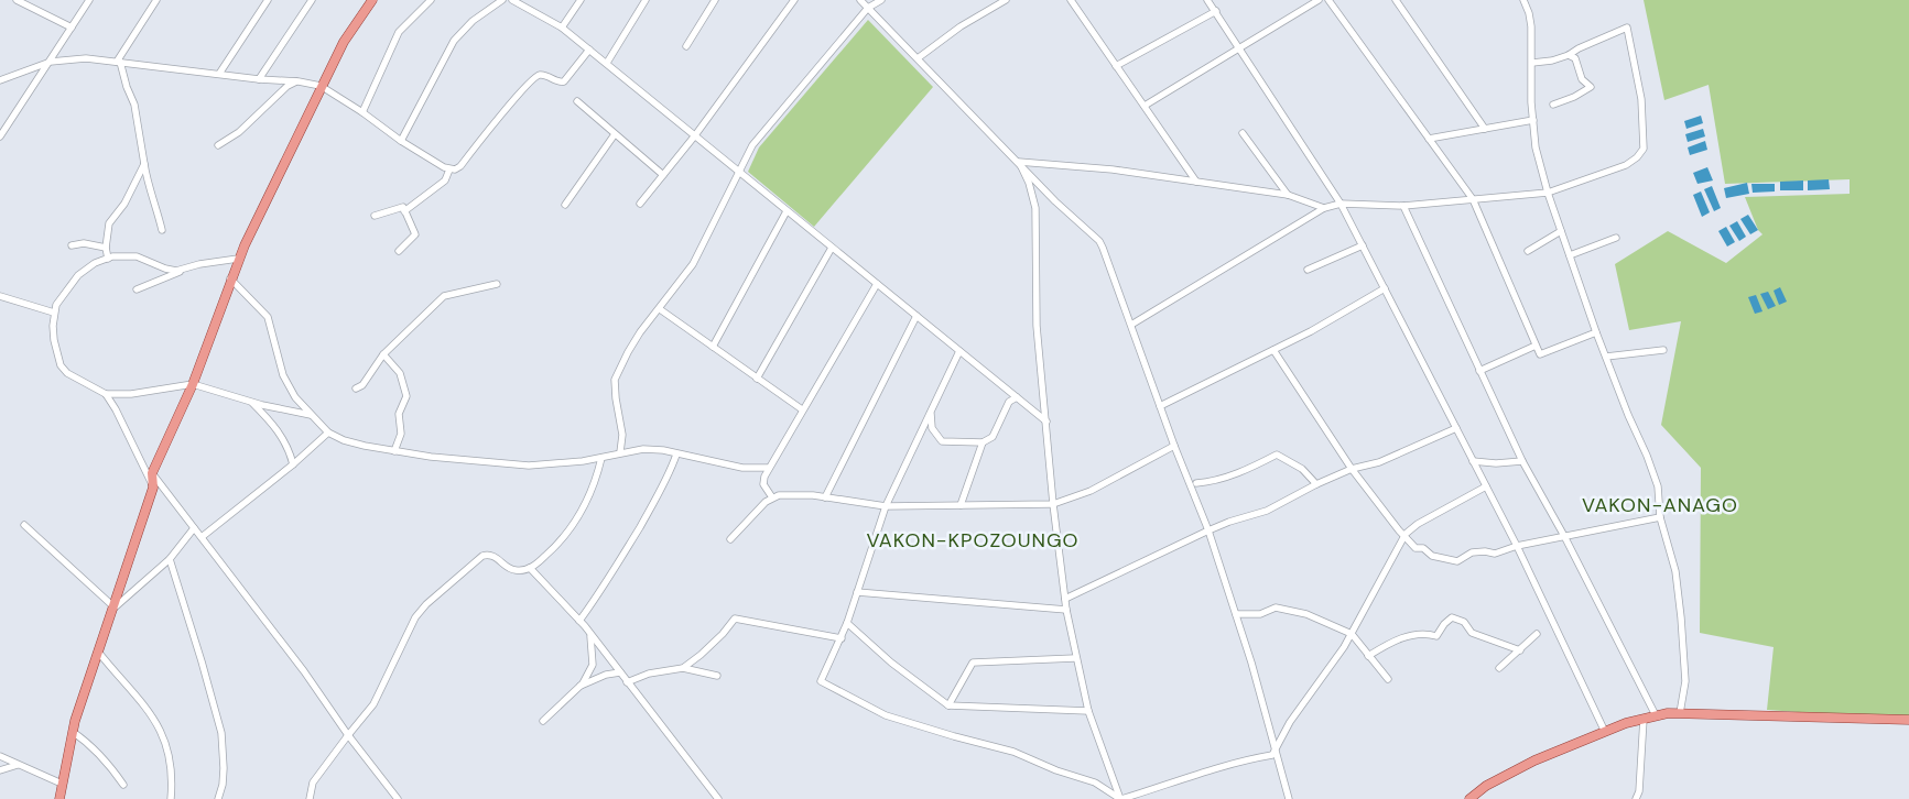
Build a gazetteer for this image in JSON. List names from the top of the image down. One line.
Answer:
{"districts":["VAKON-ANAGO","VAKON-KPOZOUNGO"]}
